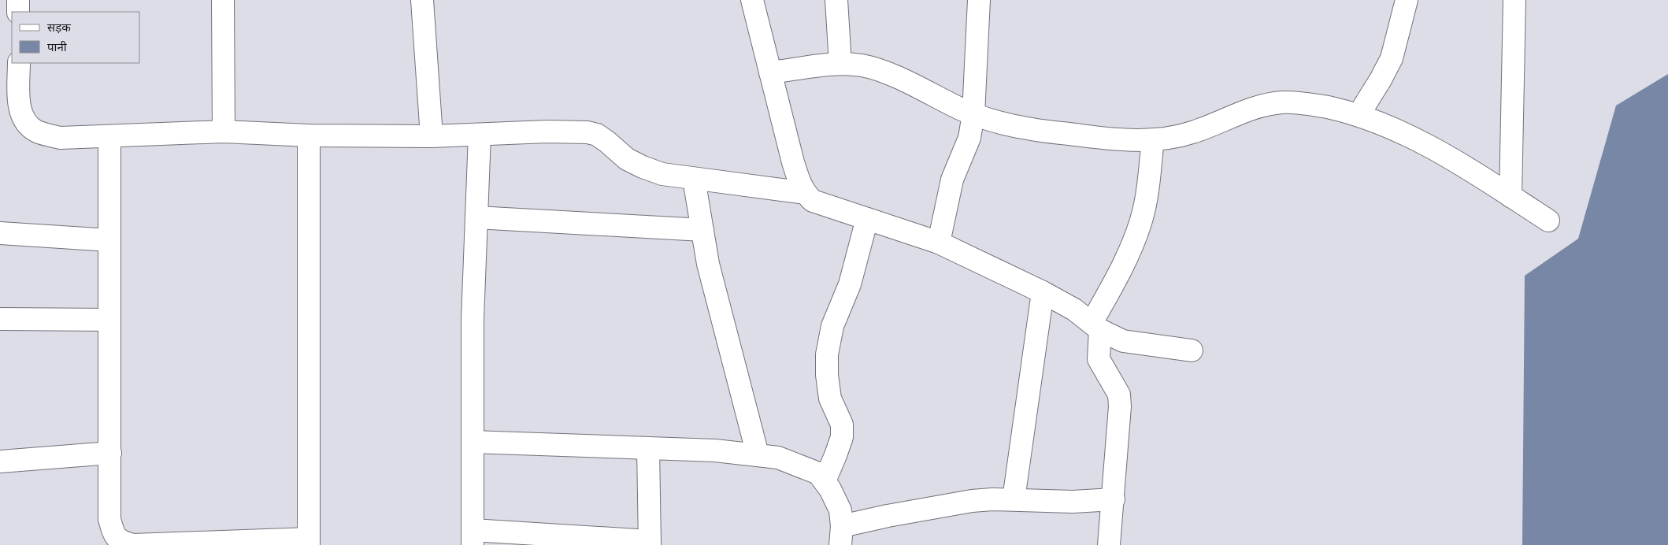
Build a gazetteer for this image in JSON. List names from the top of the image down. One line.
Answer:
{"legend":["सड़क","पानी"]}
